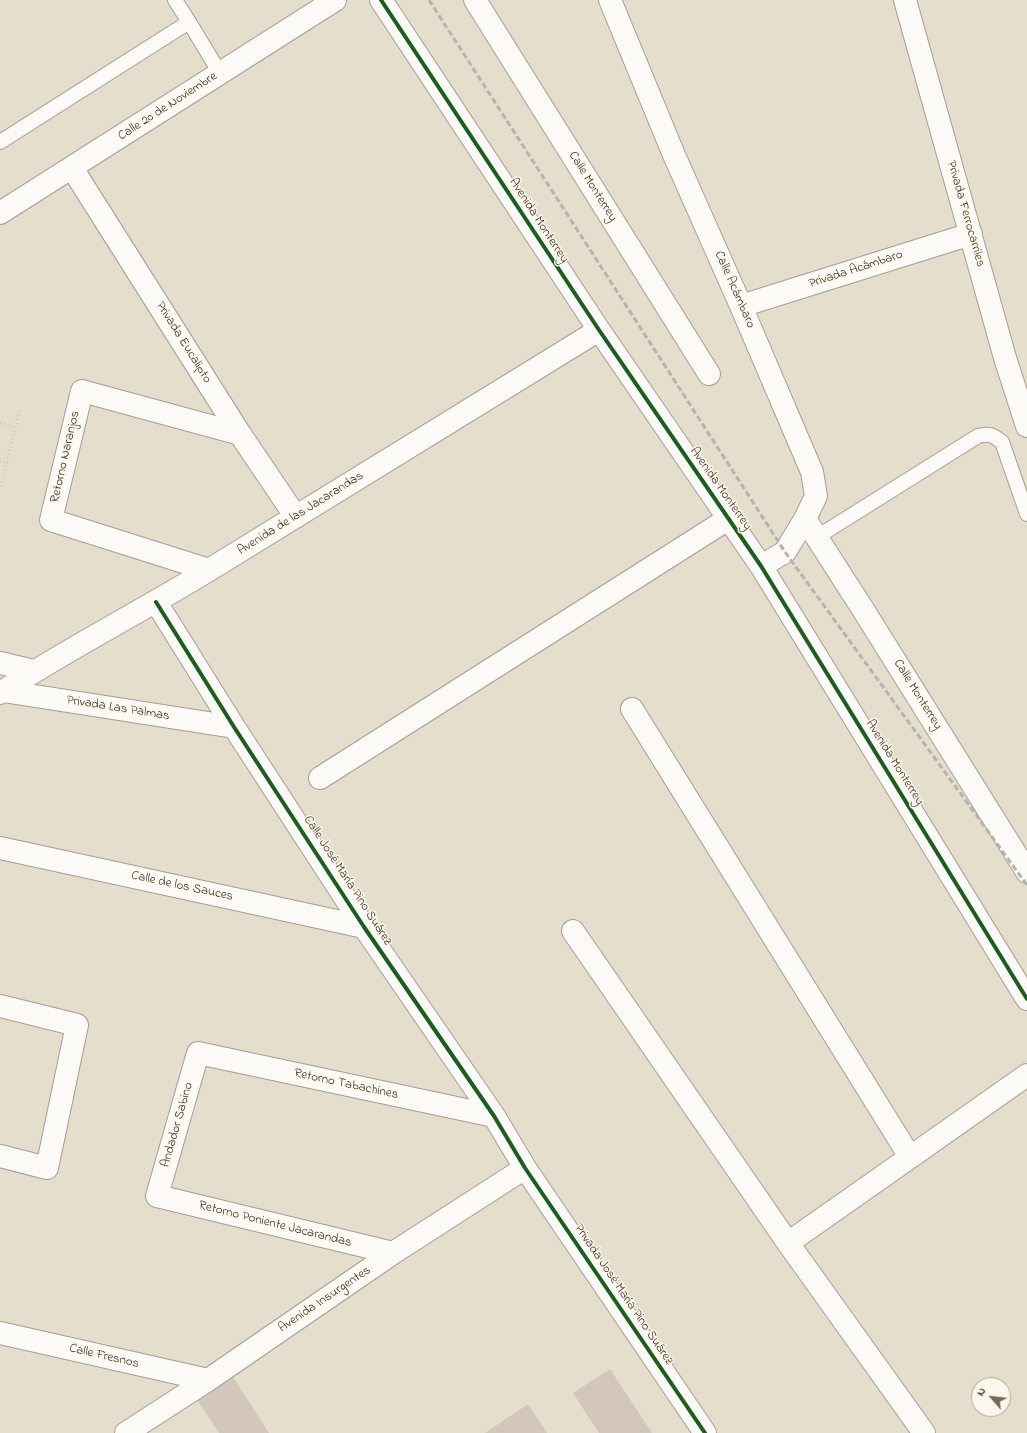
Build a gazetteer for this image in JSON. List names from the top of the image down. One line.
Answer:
{"streets":{"street":["Calle 20 de Noviembre","Calle Monterrey","Privada Ferrocarriles","Avenida Monterrey","Privada Acámbaro","Calle Acámbaro","Privada Eucalipto","Retorno Naranjos","Avenida de las Jacarandas","Privada Las Palmas","Calle José María Pino Suárez","Calle de los Sauces","Retorno Tabachines","Andador Sabino","Retorno Poniente Jacarandas","Privada José María Pino Suárez","Avenida Insurgentes","Calle Fresnos"]},"crossings":[["Calle 20 de Noviembre","Privada Eucalipto"],["Calle Monterrey","Calle Acámbaro"],["Privada Ferrocarriles","Privada Acámbaro"],["Avenida Monterrey","Calle Acámbaro"],["Avenida Monterrey","Avenida de las Jacarandas"],["Privada Acámbaro","Calle Acámbaro"],["Privada Eucalipto","Retorno Naranjos"],["Privada Eucalipto","Avenida de las Jacarandas"],["Retorno Naranjos","Avenida de las Jacarandas"],["Avenida de las Jacarandas","Privada Las Palmas"],["Avenida de las Jacarandas","Calle José María Pino Suárez"],["Privada Las Palmas","Calle José María Pino Suárez"],["Calle José María Pino Suárez","Calle de los Sauces"],["Calle José María Pino Suárez","Retorno Tabachines"],["Calle José María Pino Suárez","Privada José María Pino Suárez"],["Calle José María Pino Suárez","Avenida Insurgentes"],["Retorno Tabachines","Andador Sabino"],["Andador Sabino","Retorno Poniente Jacarandas"],["Retorno Poniente Jacarandas","Avenida Insurgentes"],["Privada José María Pino Suárez","Avenida Insurgentes"],["Avenida Insurgentes","Calle Fresnos"]],"north":"top left"}
